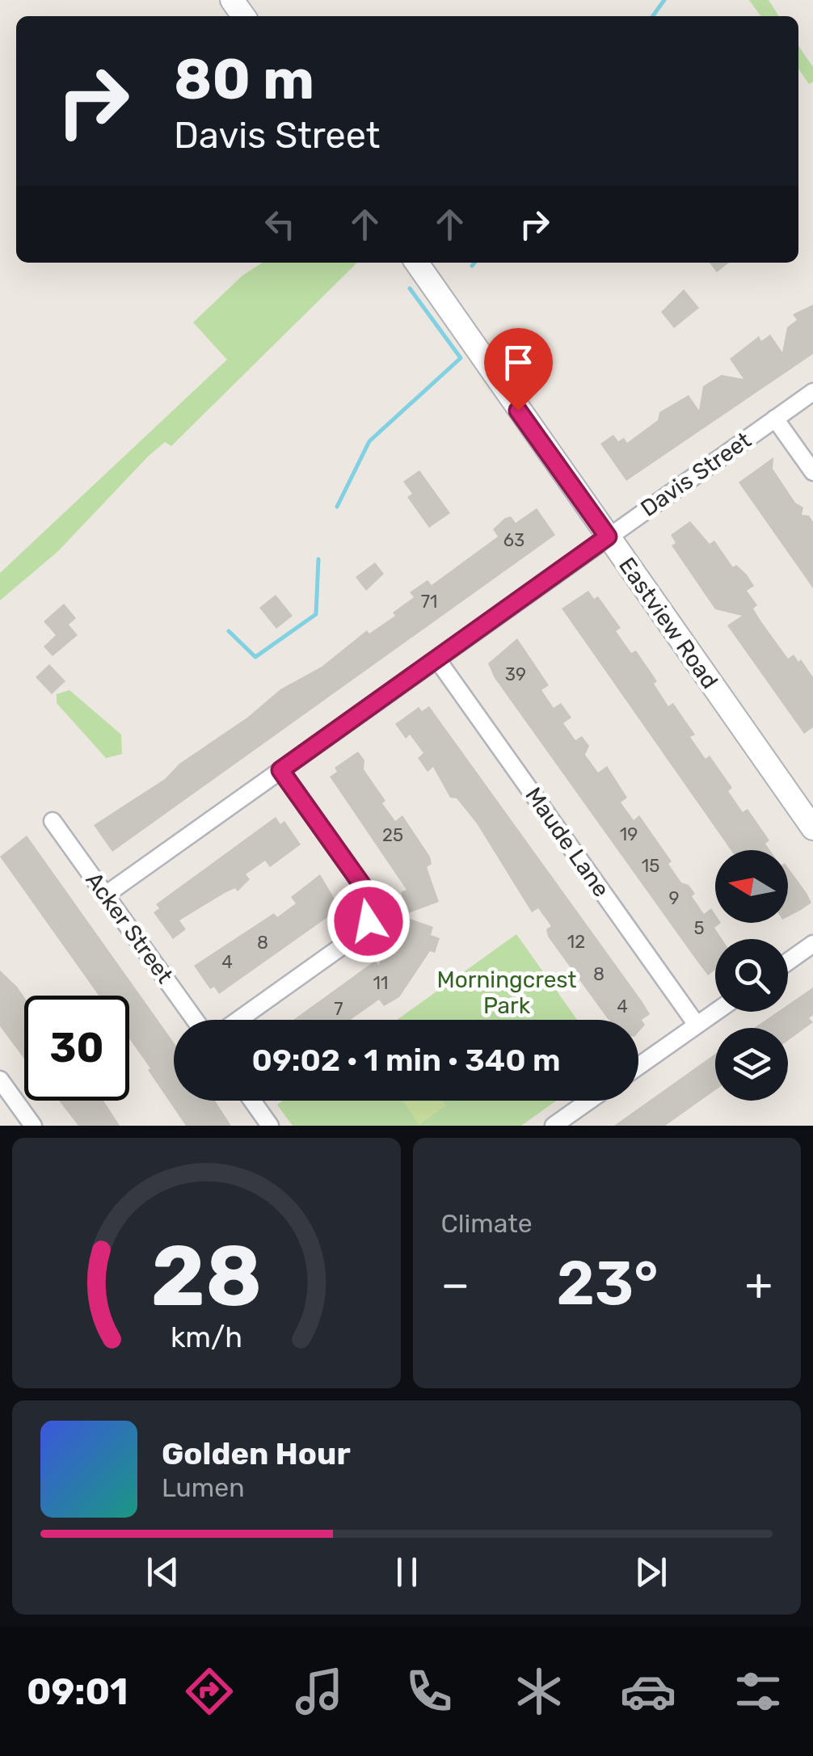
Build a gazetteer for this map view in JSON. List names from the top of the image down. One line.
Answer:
{"streets":{"street":["Davis Street","Eastview Road","Maude Lane","Acker Street"]},"crossings":[["Davis Street","Eastview Road"],["Davis Street","Maude Lane"],["Davis Street","Acker Street"]],"parks":["Morningcrest Park"],"house_numbers":["63","71","39","19","25","15","9","5","12","8","4","8","11","4","7"],"north":"left","page":{"turn":["80 m","Davis Street"],"limit":"30","trip":"09:02 · 1 min · 340 m","tile":"Climate","heat":["−","23°","+"],"song":["Golden Hour","Lumen"],"tabs":"09:01","gauge":["28","km/h"]}}
